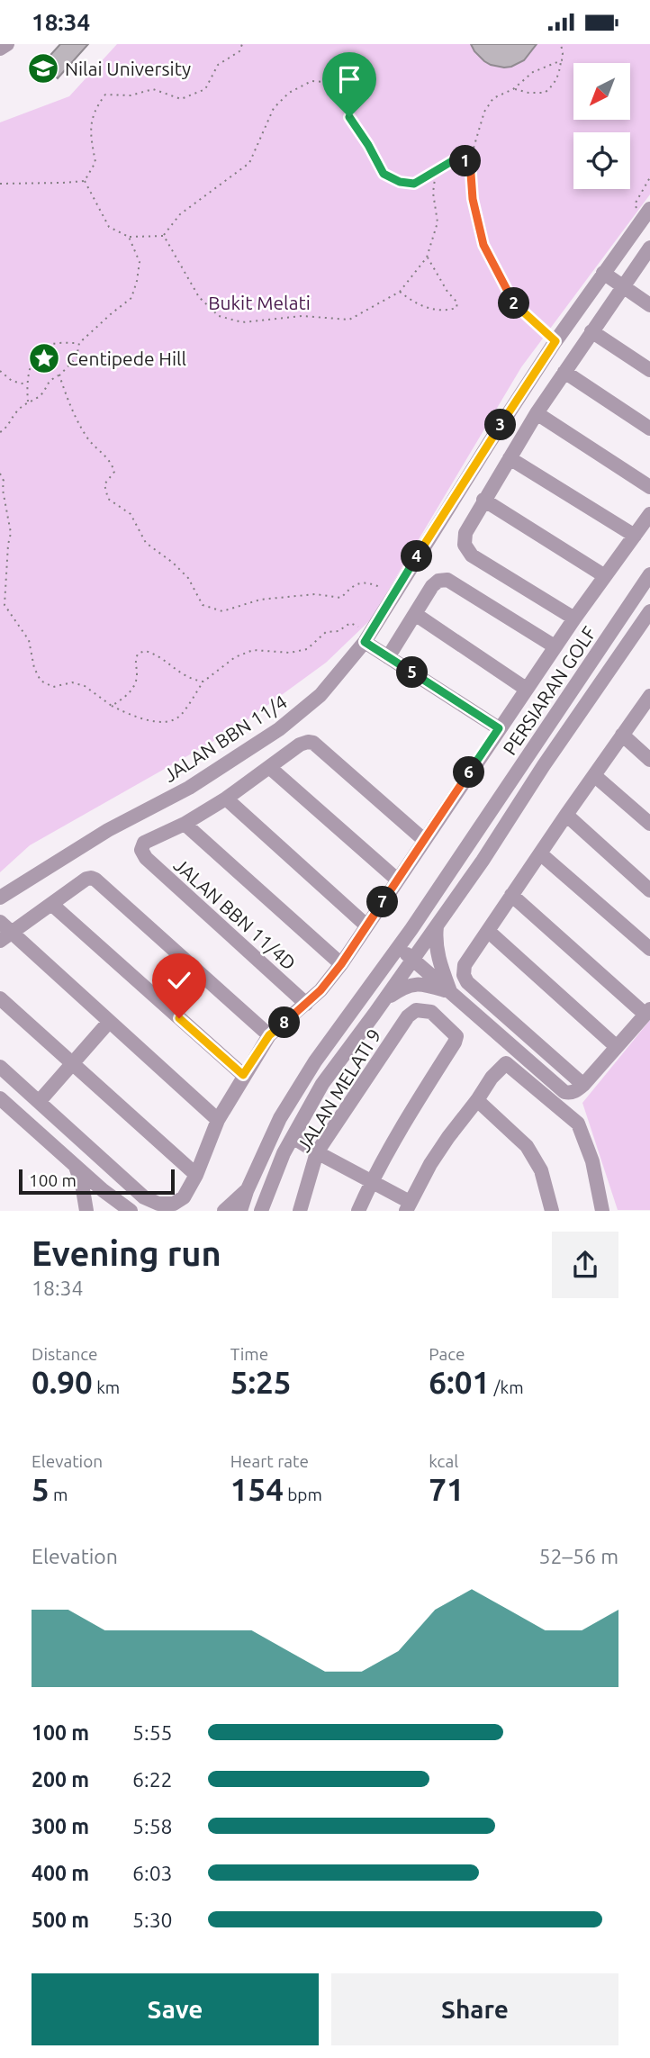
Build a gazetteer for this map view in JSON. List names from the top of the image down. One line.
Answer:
{"streets":{"street":["PERSIARAN GOLF","JALAN BBN 11/4","JALAN BBN 11/4D","JALAN MELATI 9"]},"parks":["Bukit Melati"],"places":{"school or university":["Nilai University"],"place":["Centipede Hill"]},"scale_bar":"100 m","north":"bottom left","page":{"status":"18:34","pins":["1","2","3","4","5","6","7","8"],"scale":"100 m","heading":["Evening run","18:34"],"stats":[["Distance","0.90 km"],["Time","5:25"],["Pace","6:01 /km"],["Elevation","5 m"],["Heart rate","154 bpm"],["kcal","71"]],"chart":["Elevation","52–56 m"],"list":[{"name":"100 m","note":"5:55"},{"name":"200 m","note":"6:22"},{"name":"300 m","note":"5:58"},{"name":"400 m","note":"6:03"},{"name":"500 m","note":"5:30"}],"buttons":["Save","Share"]}}
